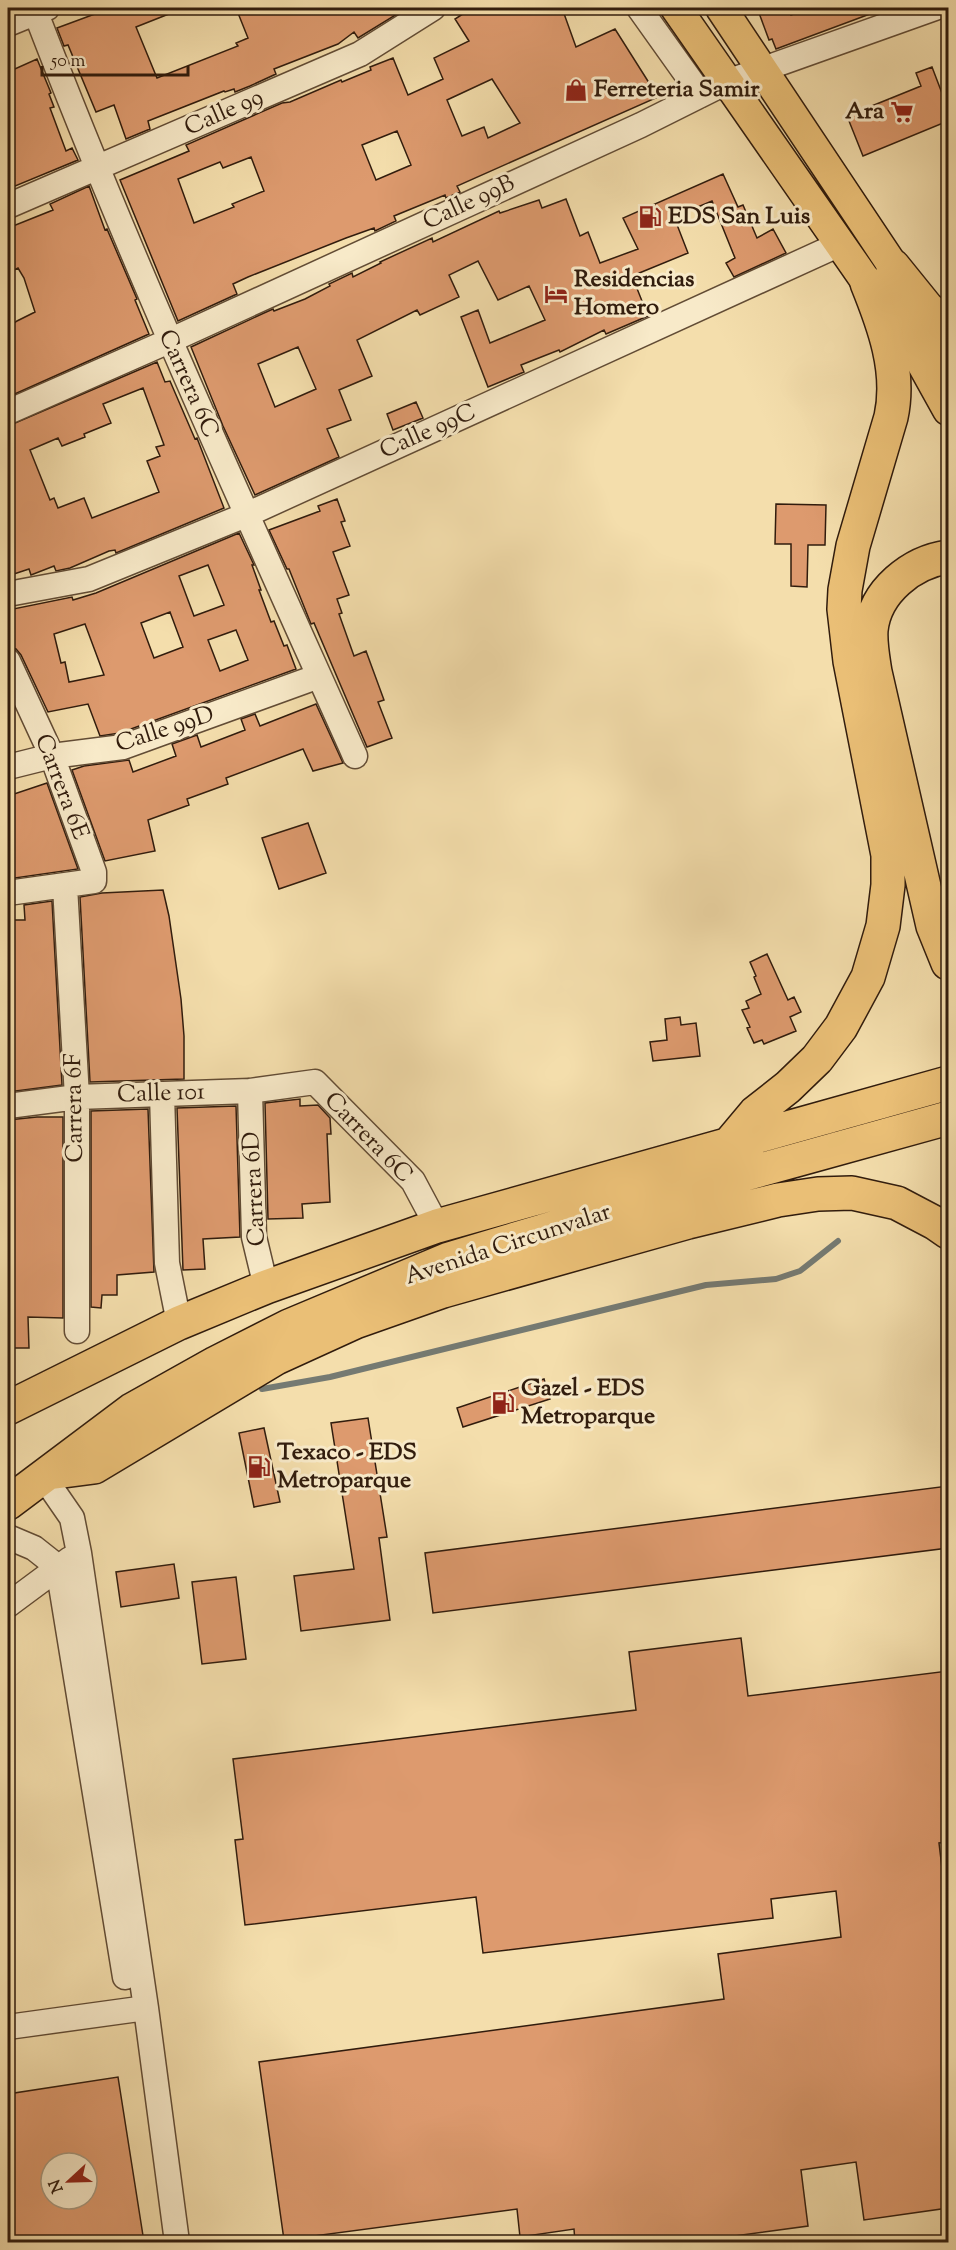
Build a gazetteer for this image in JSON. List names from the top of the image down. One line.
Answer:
{"streets":{"highway":["Avenida Circunvalar"],"street":["Calle 99","Calle 99B","Carrera 6C","Calle 99C","Calle 99D","Carrera 6E","Calle 101","Carrera 6F","Carrera 6D"]},"crossings":[["Calle 99","Carrera 6C"],["Calle 99B","Carrera 6C"],["Carrera 6C","Calle 99C"],["Carrera 6C","Calle 99D"],["Carrera 6C","Calle 101"],["Carrera 6C","Avenida Circunvalar"],["Calle 99D","Carrera 6E"],["Carrera 6E","Carrera 6F"],["Calle 101","Carrera 6F"],["Calle 101","Carrera 6D"],["Carrera 6D","Avenida Circunvalar"]],"places":{"shop":["Ferreteria Samir"],"supermarket":["Ara"],"fuel station":["EDS San Luis","Gazel - EDS Metroparque","Texaco - EDS Metroparque"],"hotel":["Residencias Homero"]},"scale_bar":"50 m","north":"left"}
